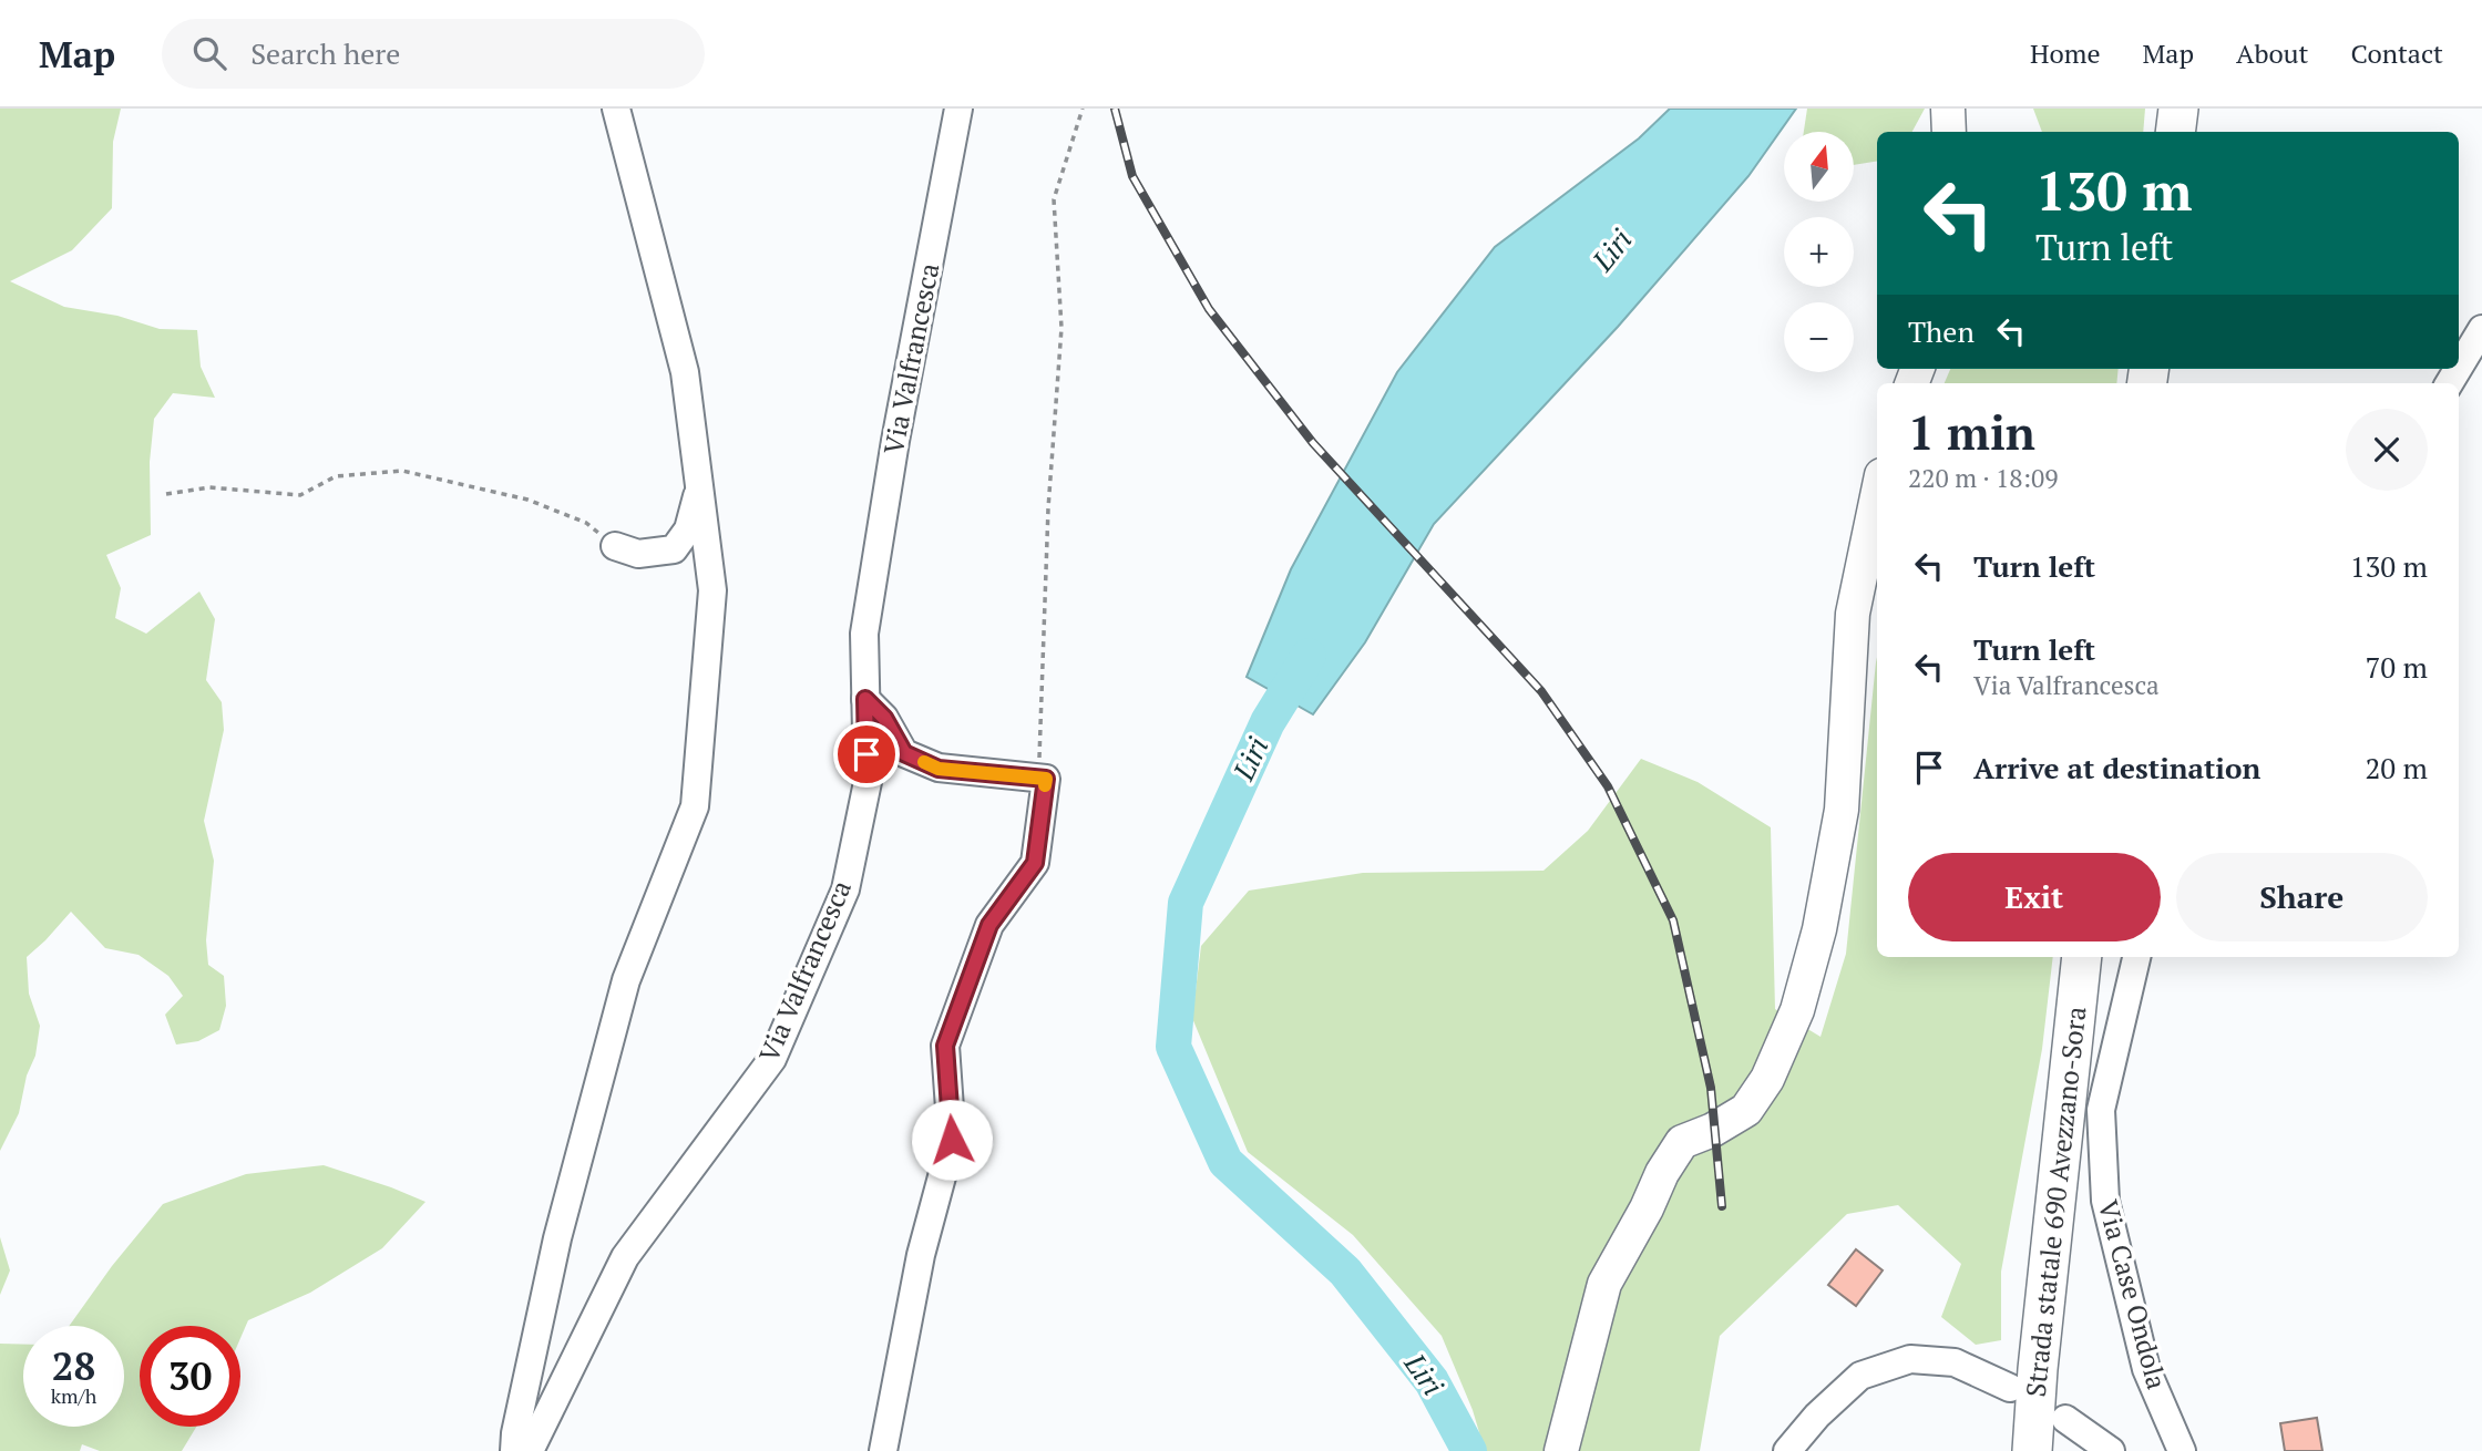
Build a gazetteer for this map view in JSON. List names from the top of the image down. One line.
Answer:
{"streets":{"highway":["Strada statale 690 Avezzano-Sora"],"street":["Via Valfrancesca","Via Case Ondola"]},"water":["Liri"],"north":"top","page":{"header":"Map","search":"Search here","nav":["Home","Map","About","Contact"],"map_buttons":["+","−"],"turn":["130 m","Turn left"],"then":"Then","heading":["1 min","220 m · 18:09"],"list":[{"name":"Turn left","value":"130 m"},{"name":"Turn left","note":"Via Valfrancesca","value":"70 m"},{"name":"Arrive at destination","value":"20 m"}],"buttons":["Exit","Share"],"speed":"28 km/h","limit":"30"}}
